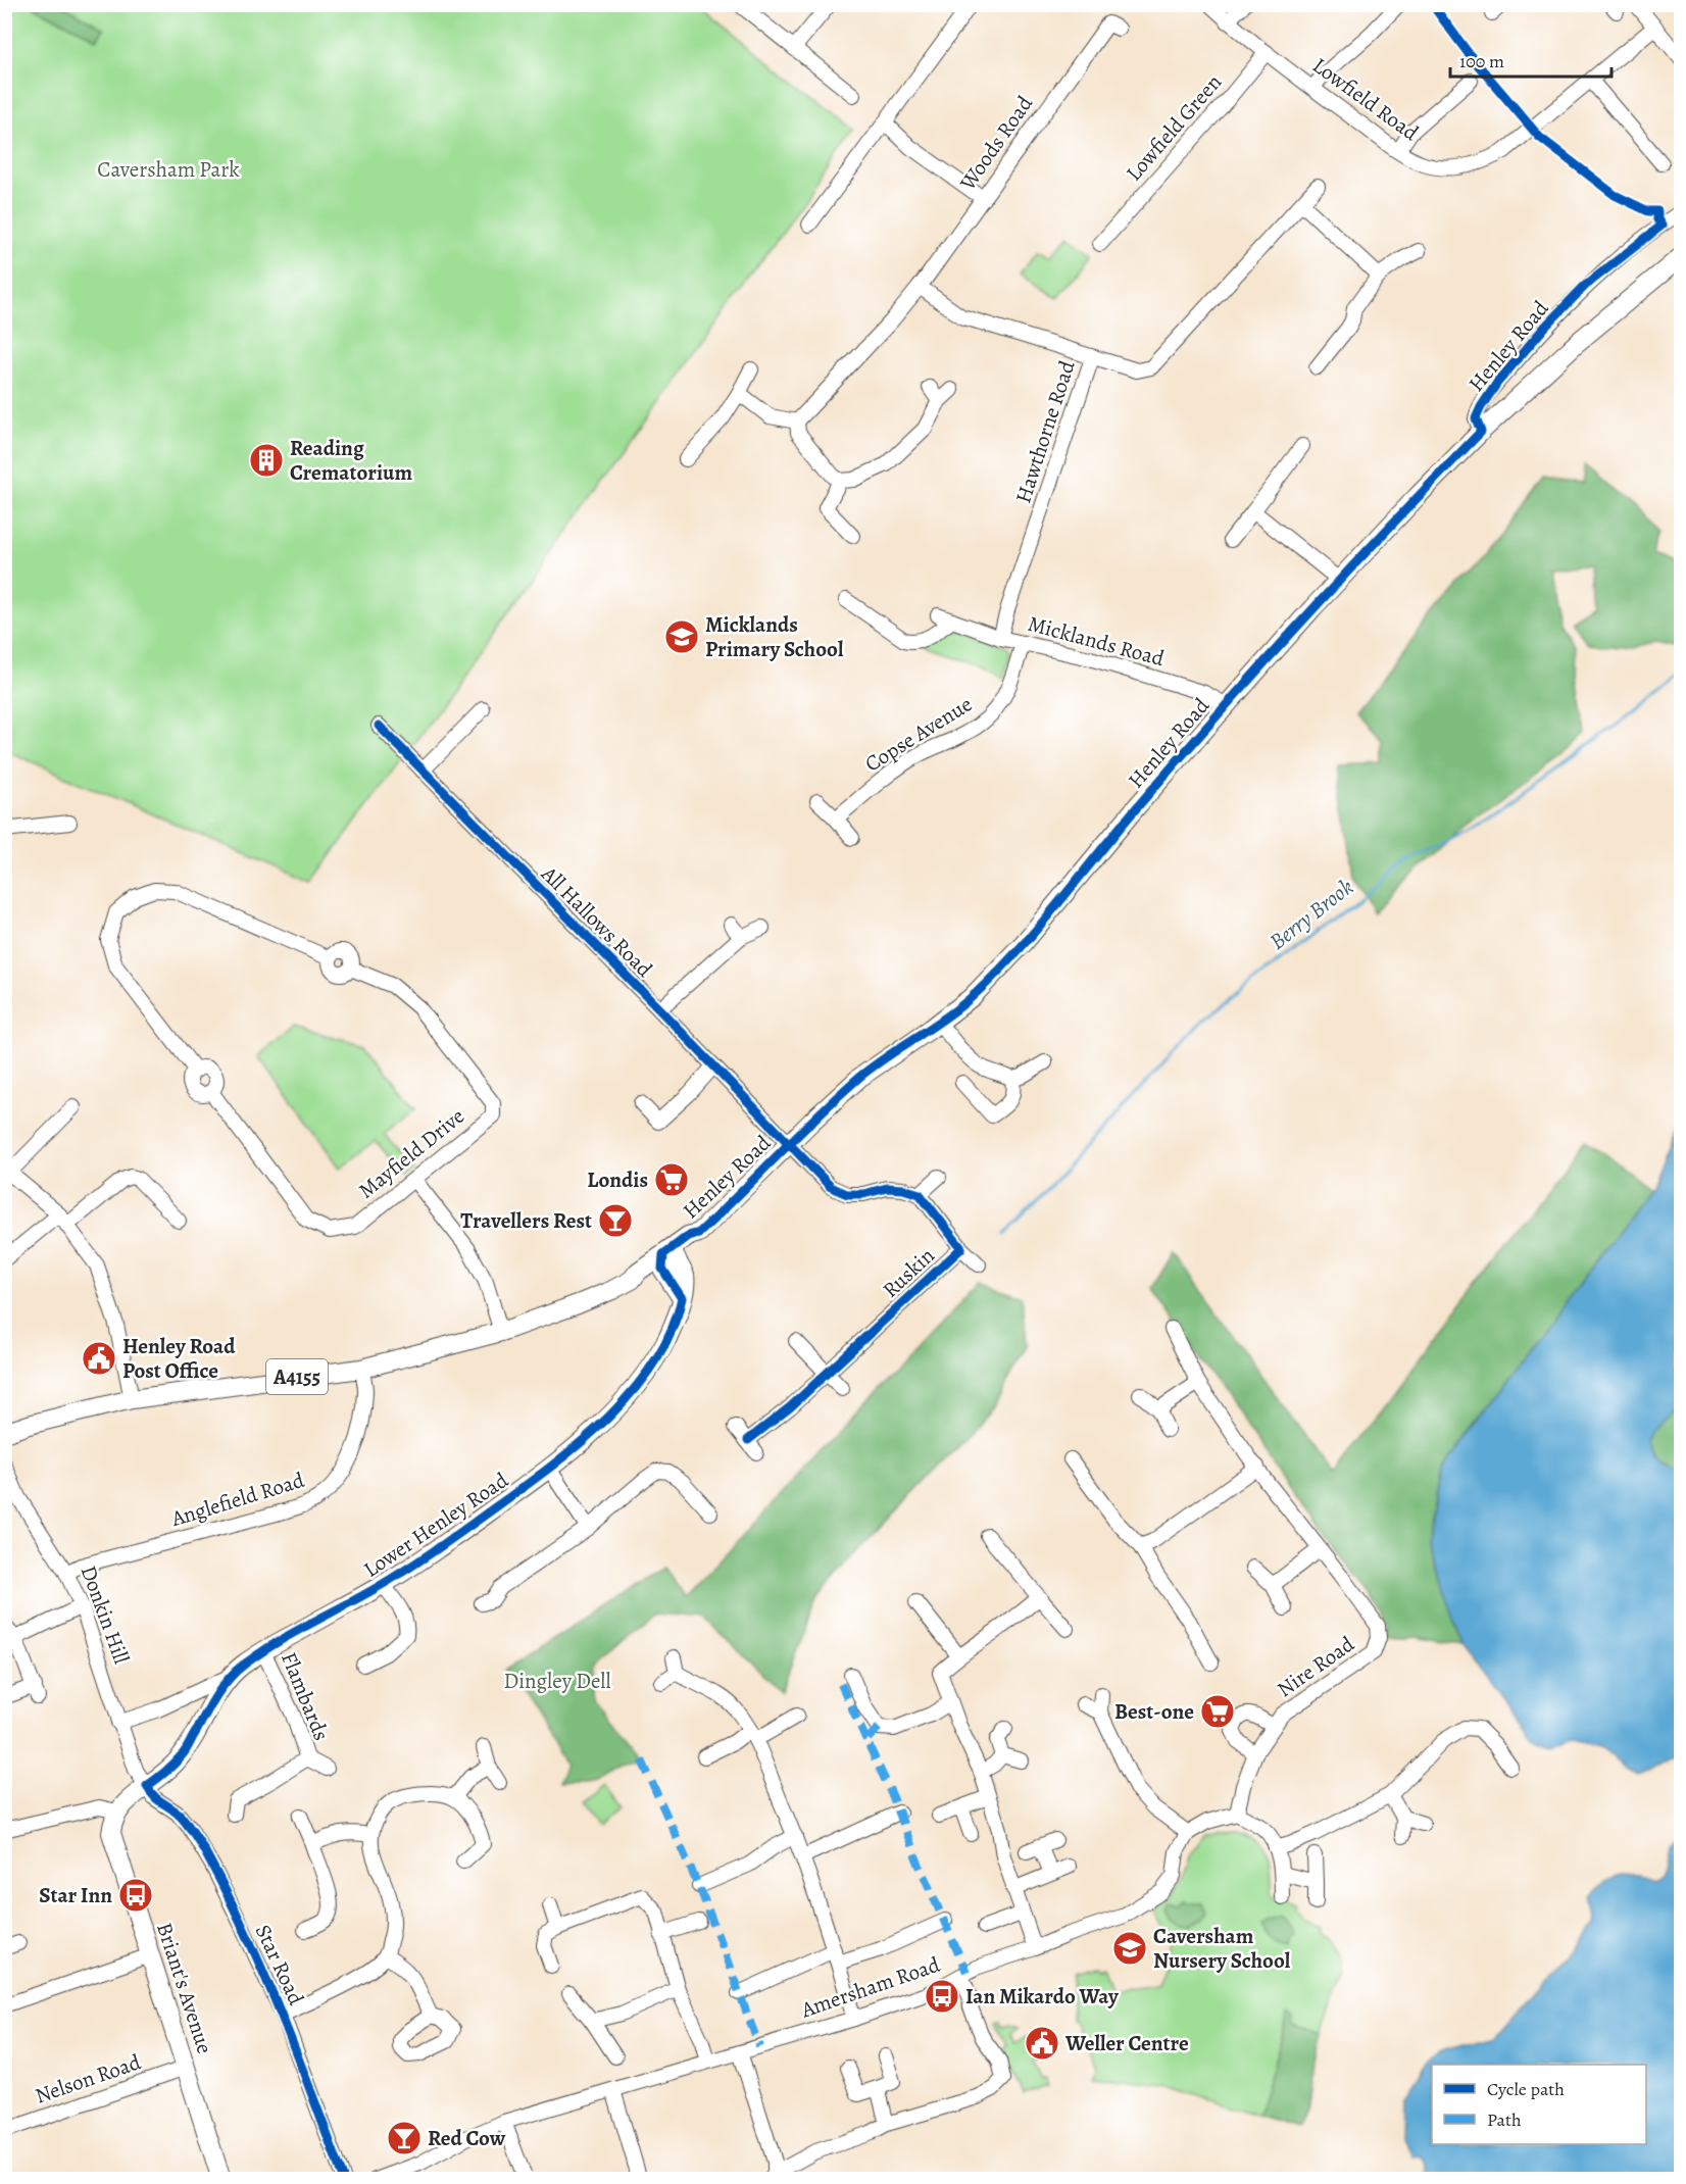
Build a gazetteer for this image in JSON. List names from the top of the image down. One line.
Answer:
{"streets":{"main road":["Henley Road","A4155","Lower Henley Road","Briant's Avenue"],"street":["Lowfield Road","Lowfield Green","Woods Road","Hawthorne Road","Micklands Road","Copse Avenue","All Hallows Road","Mayfield Drive","Ruskin","Anglefield Road","Donkin Hill","Nire Road","Flambards","Star Road","Amersham Road","Nelson Road"]},"crossings":[["Lowfield Road","Lowfield Green"],["Henley Road","Micklands Road"],["Henley Road","All Hallows Road"],["Henley Road","Anglefield Road"],["Henley Road","Lower Henley Road"],["Hawthorne Road","Micklands Road"],["Micklands Road","Copse Avenue"],["Anglefield Road","Donkin Hill"],["Lower Henley Road","Donkin Hill"],["Lower Henley Road","Flambards"],["Lower Henley Road","Star Road"],["Donkin Hill","Star Road"],["Briant's Avenue","Nelson Road"]],"water":["Berry Brook"],"parks":["Caversham Park","Dingley Dell"],"places":{"building":["Reading Crematorium"],"school or university":["Micklands Primary School","Caversham Nursery School"],"supermarket":["Londis","Best-one"],"bar":["Travellers Rest","Red Cow"],"public building":["Henley Road Post Office","Weller Centre"],"bus stop":["Star Inn","Ian Mikardo Way"]},"legend":["Cycle path","Path"],"scale_bar":"100 m"}
